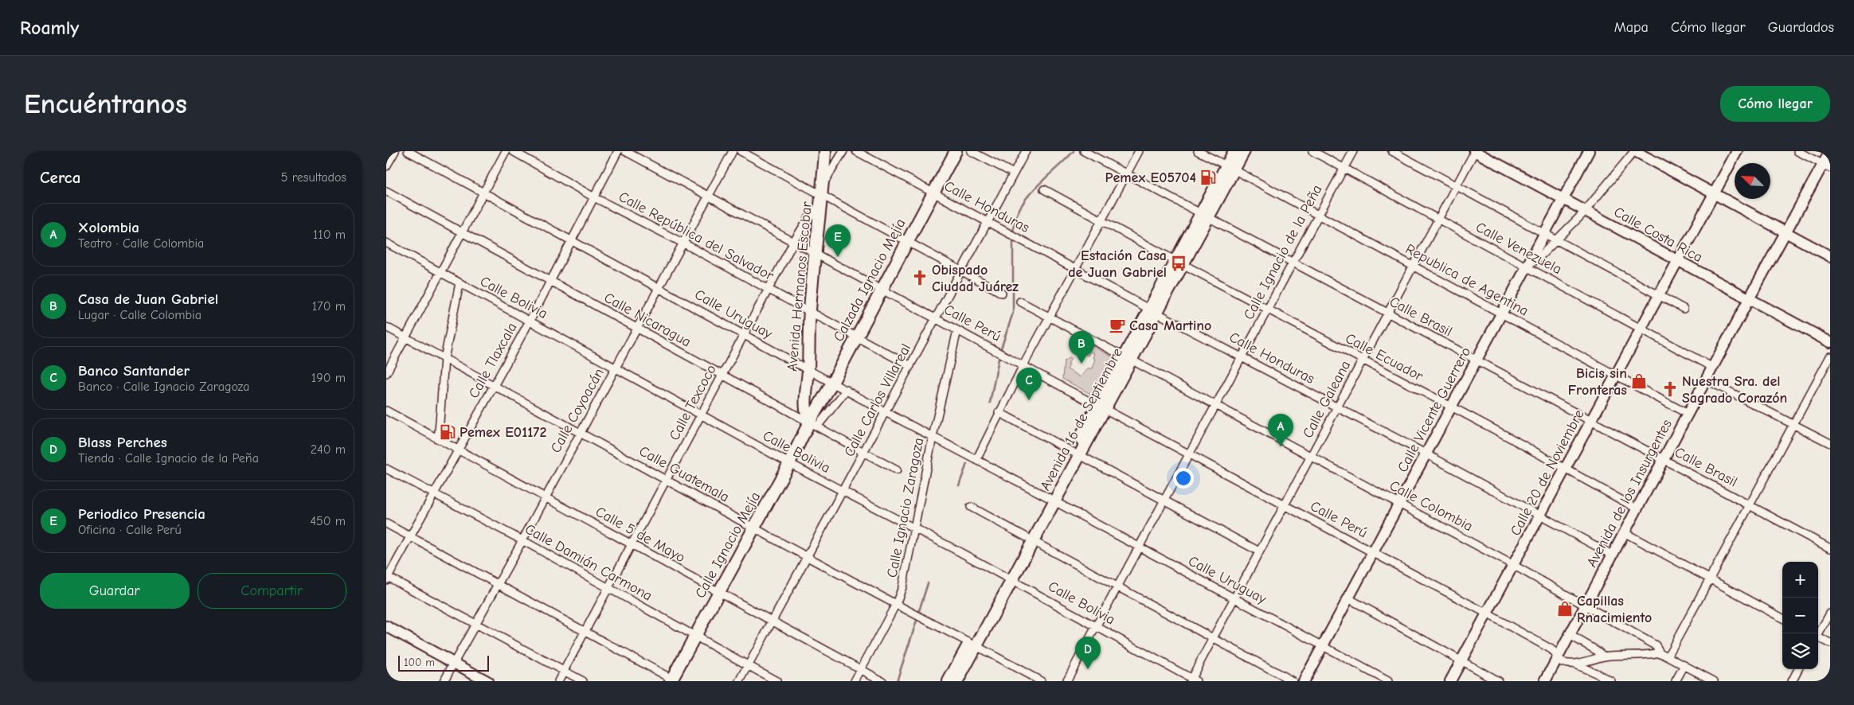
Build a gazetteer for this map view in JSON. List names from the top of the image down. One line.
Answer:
{"streets":{"main road":["Calle Costa Rica","Calzada Ignacio Mejía","Avenida Hermanos Escobar","Calle Vicente Guerrero","Avenida 16 de Septiembre","Calle 20 de Noviembre","Avenida de los Insurgentes","Calle Ignacio Mejía"],"street":["Calle Honduras","Calle República del Salvador","Calle Venezuela","Calle Ignacio de la Peña","Republica de Agentina","Calle Bolivia","Calle Uruguay","Calle Brasil","Calle Nicaragua","Calle Perú","Calle Ecuador","Calle Tlaxcala","Calle Galeana","Calle Carlos Villareal","Calle Texcoco","Calle Coyoacán","Calle Guatemala","Calle Colombia","Calle Ignacio Zaragoza","Calle 5 de Mayo","Calle Damián Carmona"]},"crossings":[["Calle Honduras","Calle Ignacio de la Peña"],["Calle Honduras","Calzada Ignacio Mejía"],["Calle Honduras","Calle Galeana"],["Calle Honduras","Calle Carlos Villareal"],["Calle Honduras","Calle Vicente Guerrero"],["Calle Honduras","Avenida 16 de Septiembre"],["Calle Honduras","Calle 20 de Noviembre"],["Calle Honduras","Avenida de los Insurgentes"],["Calle Costa Rica","Calle Galeana"],["Calle Costa Rica","Calle Vicente Guerrero"],["Calle Costa Rica","Calle 20 de Noviembre"],["Calle Costa Rica","Avenida de los Insurgentes"],["Calle República del Salvador","Calzada Ignacio Mejía"],["Calle República del Salvador","Avenida Hermanos Escobar"],["Calle República del Salvador","Calle Tlaxcala"],["Calle República del Salvador","Calle Carlos Villareal"],["Calle República del Salvador","Calle Texcoco"],["Calle República del Salvador","Calle Coyoacán"],["Calle Venezuela","Calle Ignacio de la Peña"],["Calle Venezuela","Calle Galeana"],["Calle Venezuela","Calle Vicente Guerrero"],["Calle Venezuela","Calle 20 de Noviembre"],["Calle Venezuela","Avenida de los Insurgentes"],["Calle Ignacio de la Peña","Republica de Agentina"],["Calle Ignacio de la Peña","Calle Bolivia"],["Calle Ignacio de la Peña","Calle Uruguay"],["Calle Ignacio de la Peña","Calle Brasil"],["Calle Ignacio de la Peña","Calle Perú"],["Calle Ignacio de la Peña","Calle Ecuador"],["Calle Ignacio de la Peña","Calle Colombia"],["Calzada Ignacio Mejía","Avenida Hermanos Escobar"],["Calzada Ignacio Mejía","Calle Uruguay"],["Calzada Ignacio Mejía","Calle Nicaragua"],["Calzada Ignacio Mejía","Calle Perú"],["Calzada Ignacio Mejía","Calle Ignacio Mejía"],["Republica de Agentina","Calle Galeana"],["Republica de Agentina","Calle Vicente Guerrero"],["Republica de Agentina","Avenida 16 de Septiembre"],["Republica de Agentina","Calle 20 de Noviembre"],["Republica de Agentina","Avenida de los Insurgentes"],["Avenida Hermanos Escobar","Calle Uruguay"],["Avenida Hermanos Escobar","Calle Nicaragua"],["Avenida Hermanos Escobar","Calle Perú"],["Avenida Hermanos Escobar","Calle Texcoco"],["Avenida Hermanos Escobar","Calle Ignacio Mejía"],["Calle Bolivia","Calle Tlaxcala"],["Calle Bolivia","Calle Galeana"],["Calle Bolivia","Calle Carlos Villareal"],["Calle Bolivia","Calle Texcoco"],["Calle Bolivia","Calle Coyoacán"],["Calle Bolivia","Avenida 16 de Septiembre"],["Calle Bolivia","Calle Ignacio Zaragoza"],["Calle Bolivia","Calle Ignacio Mejía"],["Calle Uruguay","Calle Tlaxcala"],["Calle Uruguay","Calle Galeana"],["Calle Uruguay","Calle Carlos Villareal"],["Calle Uruguay","Calle Texcoco"],["Calle Uruguay","Calle Vicente Guerrero"],["Calle Uruguay","Calle Coyoacán"],["Calle Uruguay","Avenida 16 de Septiembre"],["Calle Uruguay","Calle Ignacio Zaragoza"],["Calle Brasil","Calle Galeana"],["Calle Brasil","Calle Vicente Guerrero"],["Calle Brasil","Avenida 16 de Septiembre"],["Calle Brasil","Calle 20 de Noviembre"],["Calle Brasil","Avenida de los Insurgentes"],["Calle Nicaragua","Calle Tlaxcala"],["Calle Nicaragua","Calle Carlos Villareal"],["Calle Nicaragua","Calle Texcoco"],["Calle Nicaragua","Calle Coyoacán"],["Calle Nicaragua","Calle Ignacio Mejía"],["Calle Perú","Calle Galeana"],["Calle Perú","Calle Carlos Villareal"],["Calle Perú","Calle Texcoco"],["Calle Perú","Calle Vicente Guerrero"],["Calle Perú","Calle Coyoacán"],["Calle Perú","Avenida 16 de Septiembre"],["Calle Perú","Calle 20 de Noviembre"],["Calle Perú","Avenida de los Insurgentes"],["Calle Perú","Calle Ignacio Zaragoza"],["Calle Ecuador","Calle Galeana"],["Calle Ecuador","Calle Vicente Guerrero"],["Calle Ecuador","Avenida 16 de Septiembre"],["Calle Ecuador","Calle 20 de Noviembre"],["Calle Ecuador","Avenida de los Insurgentes"],["Calle Tlaxcala","Calle Guatemala"],["Calle Tlaxcala","Calle 5 de Mayo"],["Calle Tlaxcala","Calle Damián Carmona"],["Calle Galeana","Calle Colombia"],["Calle Carlos Villareal","Calle Guatemala"],["Calle Carlos Villareal","Calle 5 de Mayo"],["Calle Carlos Villareal","Calle Damián Carmona"],["Calle Texcoco","Calle Guatemala"],["Calle Texcoco","Calle 5 de Mayo"],["Calle Texcoco","Calle Damián Carmona"],["Calle Vicente Guerrero","Calle Colombia"],["Calle Coyoacán","Calle Guatemala"],["Calle Coyoacán","Calle 5 de Mayo"],["Calle Coyoacán","Calle Damián Carmona"],["Avenida 16 de Septiembre","Calle Guatemala"],["Avenida 16 de Septiembre","Calle Colombia"],["Calle 20 de Noviembre","Calle Colombia"],["Calle Guatemala","Calle Ignacio Zaragoza"],["Calle Guatemala","Calle Ignacio Mejía"],["Avenida de los Insurgentes","Calle Colombia"],["Calle Ignacio Zaragoza","Calle 5 de Mayo"],["Calle 5 de Mayo","Calle Ignacio Mejía"],["Calle Ignacio Mejía","Calle Damián Carmona"]],"places":{"fuel station":["Pemex E05704","Pemex E01172"],"bus stop":["Estación Casa de Juan Gabriel"],"church":["Obispado Ciudad Juárez","Nuestra Sra. del Sagrado Corazón"],"cafe":["Casa Martino"],"shop":["Bicis sin Fronteras","Capillas Rnacimiento"]},"scale_bar":"100 m","north":"top left","page":{"header":"Roamly","nav":["Mapa","Cómo llegar","Guardados"],"buttons":["Cómo llegar",["Guardar","Compartir"]],"title":"Encuéntranos","heading":["Cerca","5 resultados"],"list":[{"mark":"A","name":"Xolombia","note":"Teatro · Calle Colombia","value":"110 m"},{"mark":"B","name":"Casa de Juan Gabriel","note":"Lugar · Calle Colombia","value":"170 m"},{"mark":"C","name":"Banco Santander","note":"Banco · Calle Ignacio Zaragoza","value":"190 m"},{"mark":"D","name":"Blass Perches","note":"Tienda · Calle Ignacio de la Peña","value":"240 m"},{"mark":"E","name":"Periodico Presencia","note":"Oficina · Calle Perú","value":"450 m"}],"pins":["E","B","C","A","D"],"map_buttons":["+","−"],"scale":"100 m"}}
